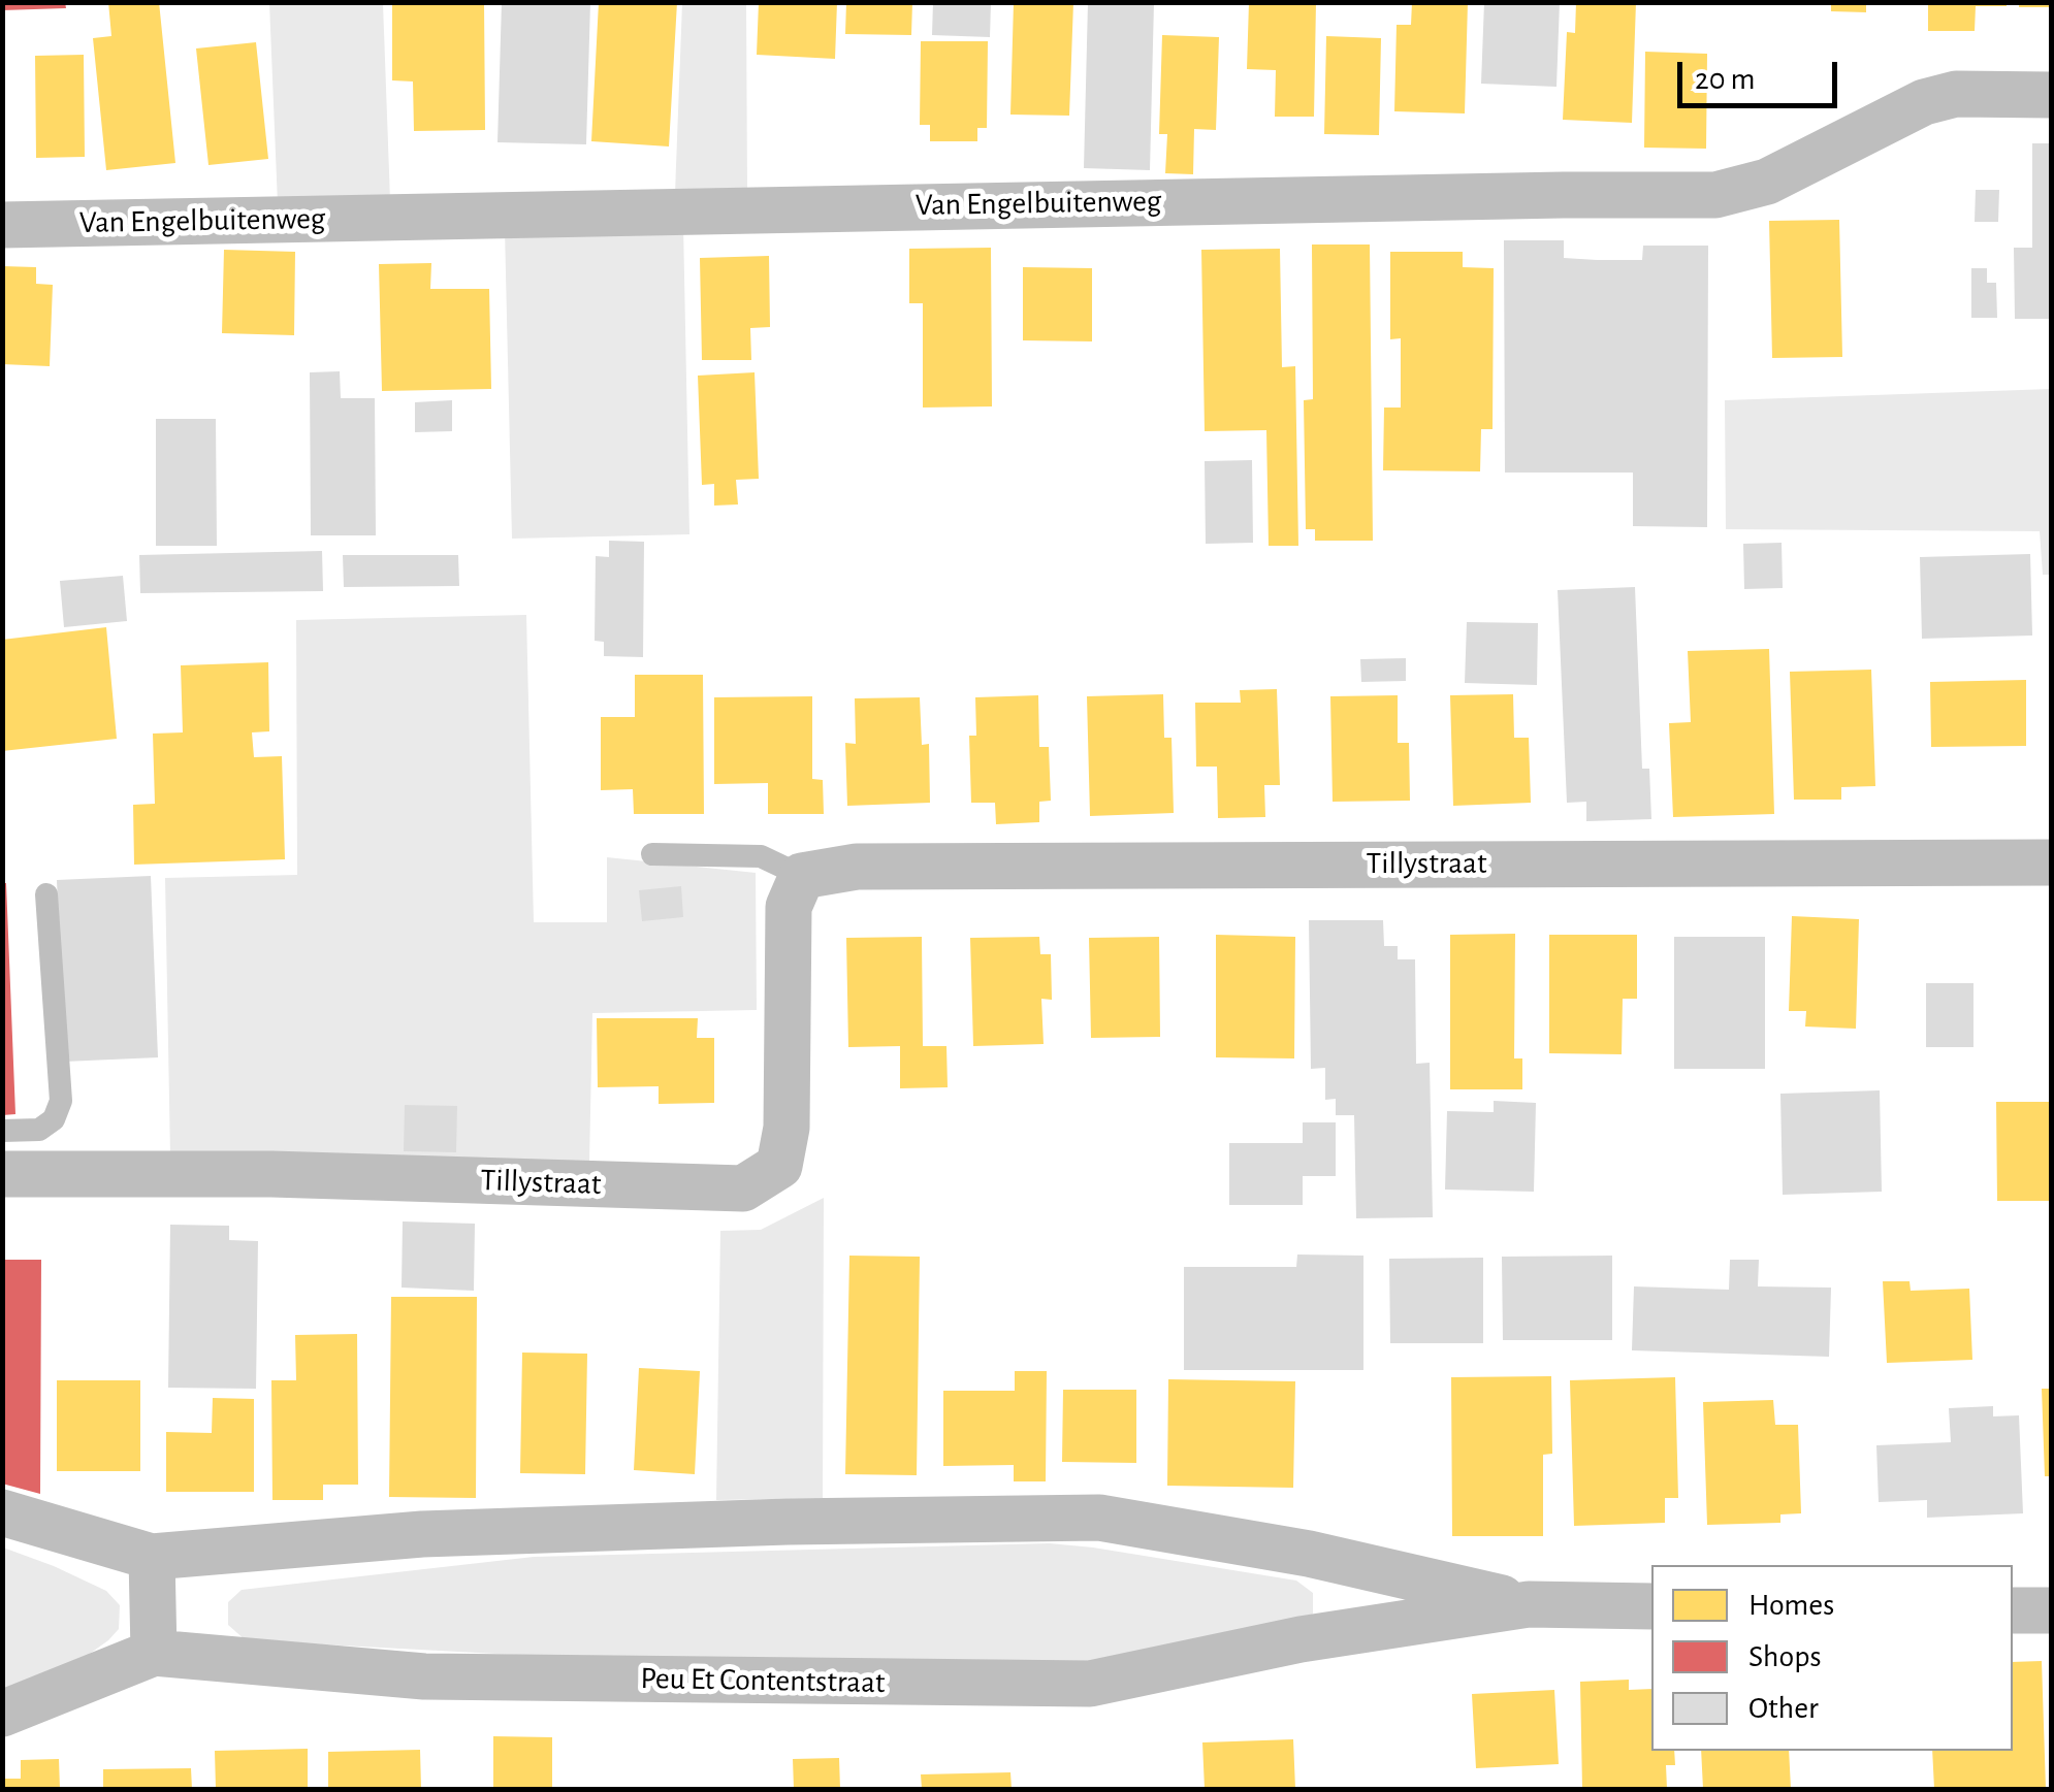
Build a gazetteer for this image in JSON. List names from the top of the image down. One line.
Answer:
{"streets":{"street":["Van Engelbuitenweg","Tillystraat","Peu Et Contentstraat"]},"legend":["Homes","Shops","Other"],"scale_bar":"20 m"}
